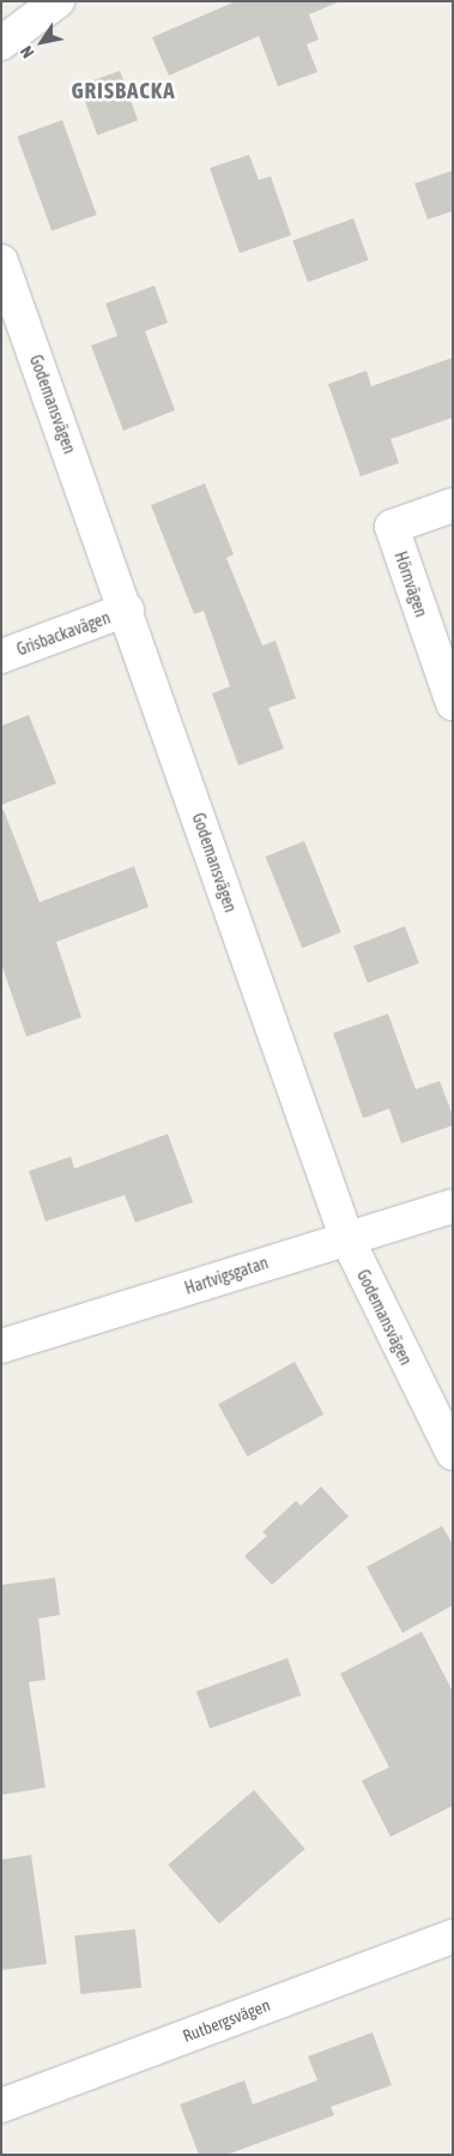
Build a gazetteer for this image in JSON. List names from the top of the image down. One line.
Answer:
{"streets":{"street":["Godemansvägen","Hörnvägen","Grisbackavägen","Hartvigsgatan","Rutbergsvägen"]},"crossings":[["Godemansvägen","Grisbackavägen"],["Godemansvägen","Hartvigsgatan"]],"districts":["GRISBACKA"],"north":"bottom left"}
